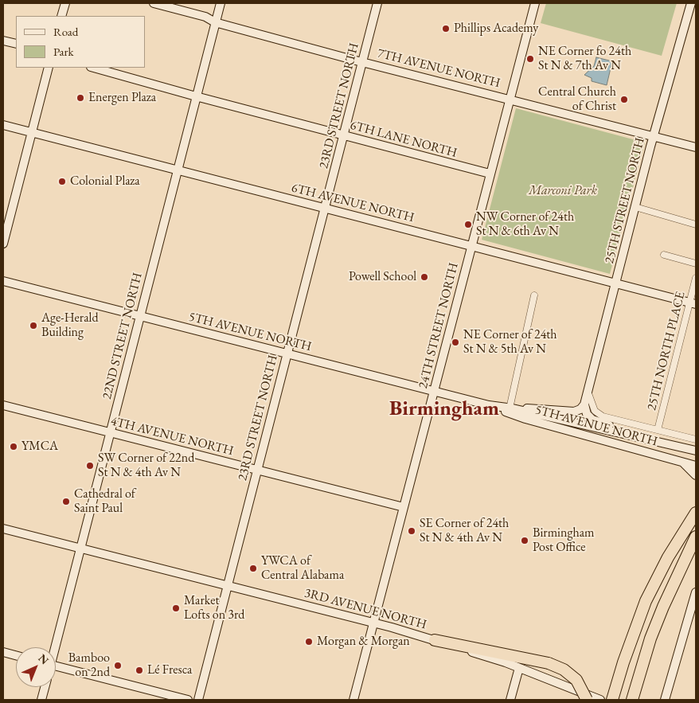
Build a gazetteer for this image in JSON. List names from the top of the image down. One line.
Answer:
{"streets":{"main road":["7TH AVENUE NORTH","23RD STREET NORTH","6TH LANE NORTH","25TH STREET NORTH","6TH AVENUE NORTH","24TH STREET NORTH","5TH AVENUE NORTH","22ND STREET NORTH","4TH AVENUE NORTH","3RD AVENUE NORTH"],"street":["25TH NORTH PLACE"]},"crossings":[["7TH AVENUE NORTH","23RD STREET NORTH"],["7TH AVENUE NORTH","25TH STREET NORTH"],["7TH AVENUE NORTH","24TH STREET NORTH"],["7TH AVENUE NORTH","22ND STREET NORTH"],["23RD STREET NORTH","6TH LANE NORTH"],["23RD STREET NORTH","6TH AVENUE NORTH"],["23RD STREET NORTH","5TH AVENUE NORTH"],["23RD STREET NORTH","4TH AVENUE NORTH"],["23RD STREET NORTH","3RD AVENUE NORTH"],["6TH LANE NORTH","24TH STREET NORTH"],["6TH LANE NORTH","22ND STREET NORTH"],["25TH STREET NORTH","6TH AVENUE NORTH"],["6TH AVENUE NORTH","24TH STREET NORTH"],["6TH AVENUE NORTH","22ND STREET NORTH"],["6TH AVENUE NORTH","25TH NORTH PLACE"],["24TH STREET NORTH","5TH AVENUE NORTH"],["24TH STREET NORTH","4TH AVENUE NORTH"],["24TH STREET NORTH","3RD AVENUE NORTH"],["5TH AVENUE NORTH","22ND STREET NORTH"],["22ND STREET NORTH","4TH AVENUE NORTH"],["22ND STREET NORTH","3RD AVENUE NORTH"]],"districts":["Birmingham"],"parks":["Marconi Park"],"places":["Phillips Academy","NE Corner fo 24th St N & 7th Av N","Energen Plaza","Central Church of Christ","Colonial Plaza","NW Corner of 24th St N & 6th Av N","Powell School","Age-Herald Building","NE Corner of 24th St N & 5th Av N","YMCA","SW Corner of 22nd St N & 4th Av N","Cathedral of Saint Paul","SE Corner of 24th St N & 4th Av N","Birmingham Post Office","YWCA of Central Alabama","Market Lofts on 3rd","Morgan & Morgan","Bamboo on 2nd","Lé Fresca"],"legend":["Road","Park"],"north":"top right"}
